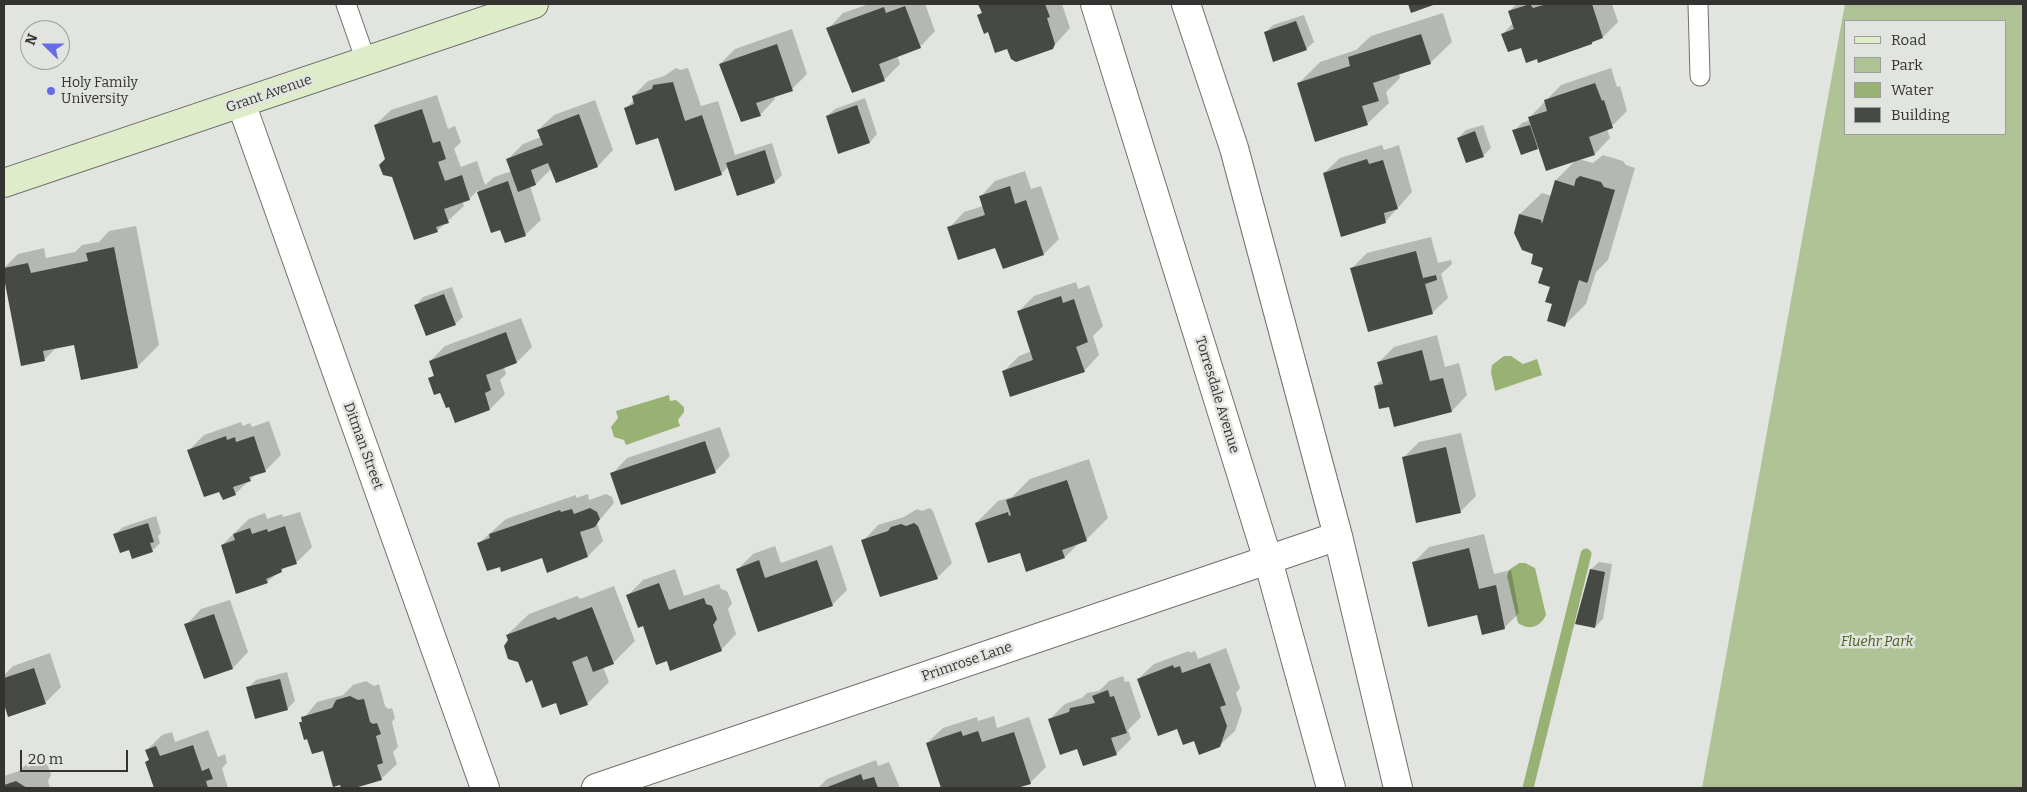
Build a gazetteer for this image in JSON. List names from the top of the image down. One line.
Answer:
{"streets":{"street":["Grant Avenue","Torresdale Avenue","Ditman Street","Primrose Lane"]},"crossings":[["Grant Avenue","Ditman Street"],["Torresdale Avenue","Primrose Lane"]],"parks":["Fluehr Park"],"places":["Holy Family University"],"legend":["Road","Park","Water","Building"],"scale_bar":"20 m","north":"left"}
